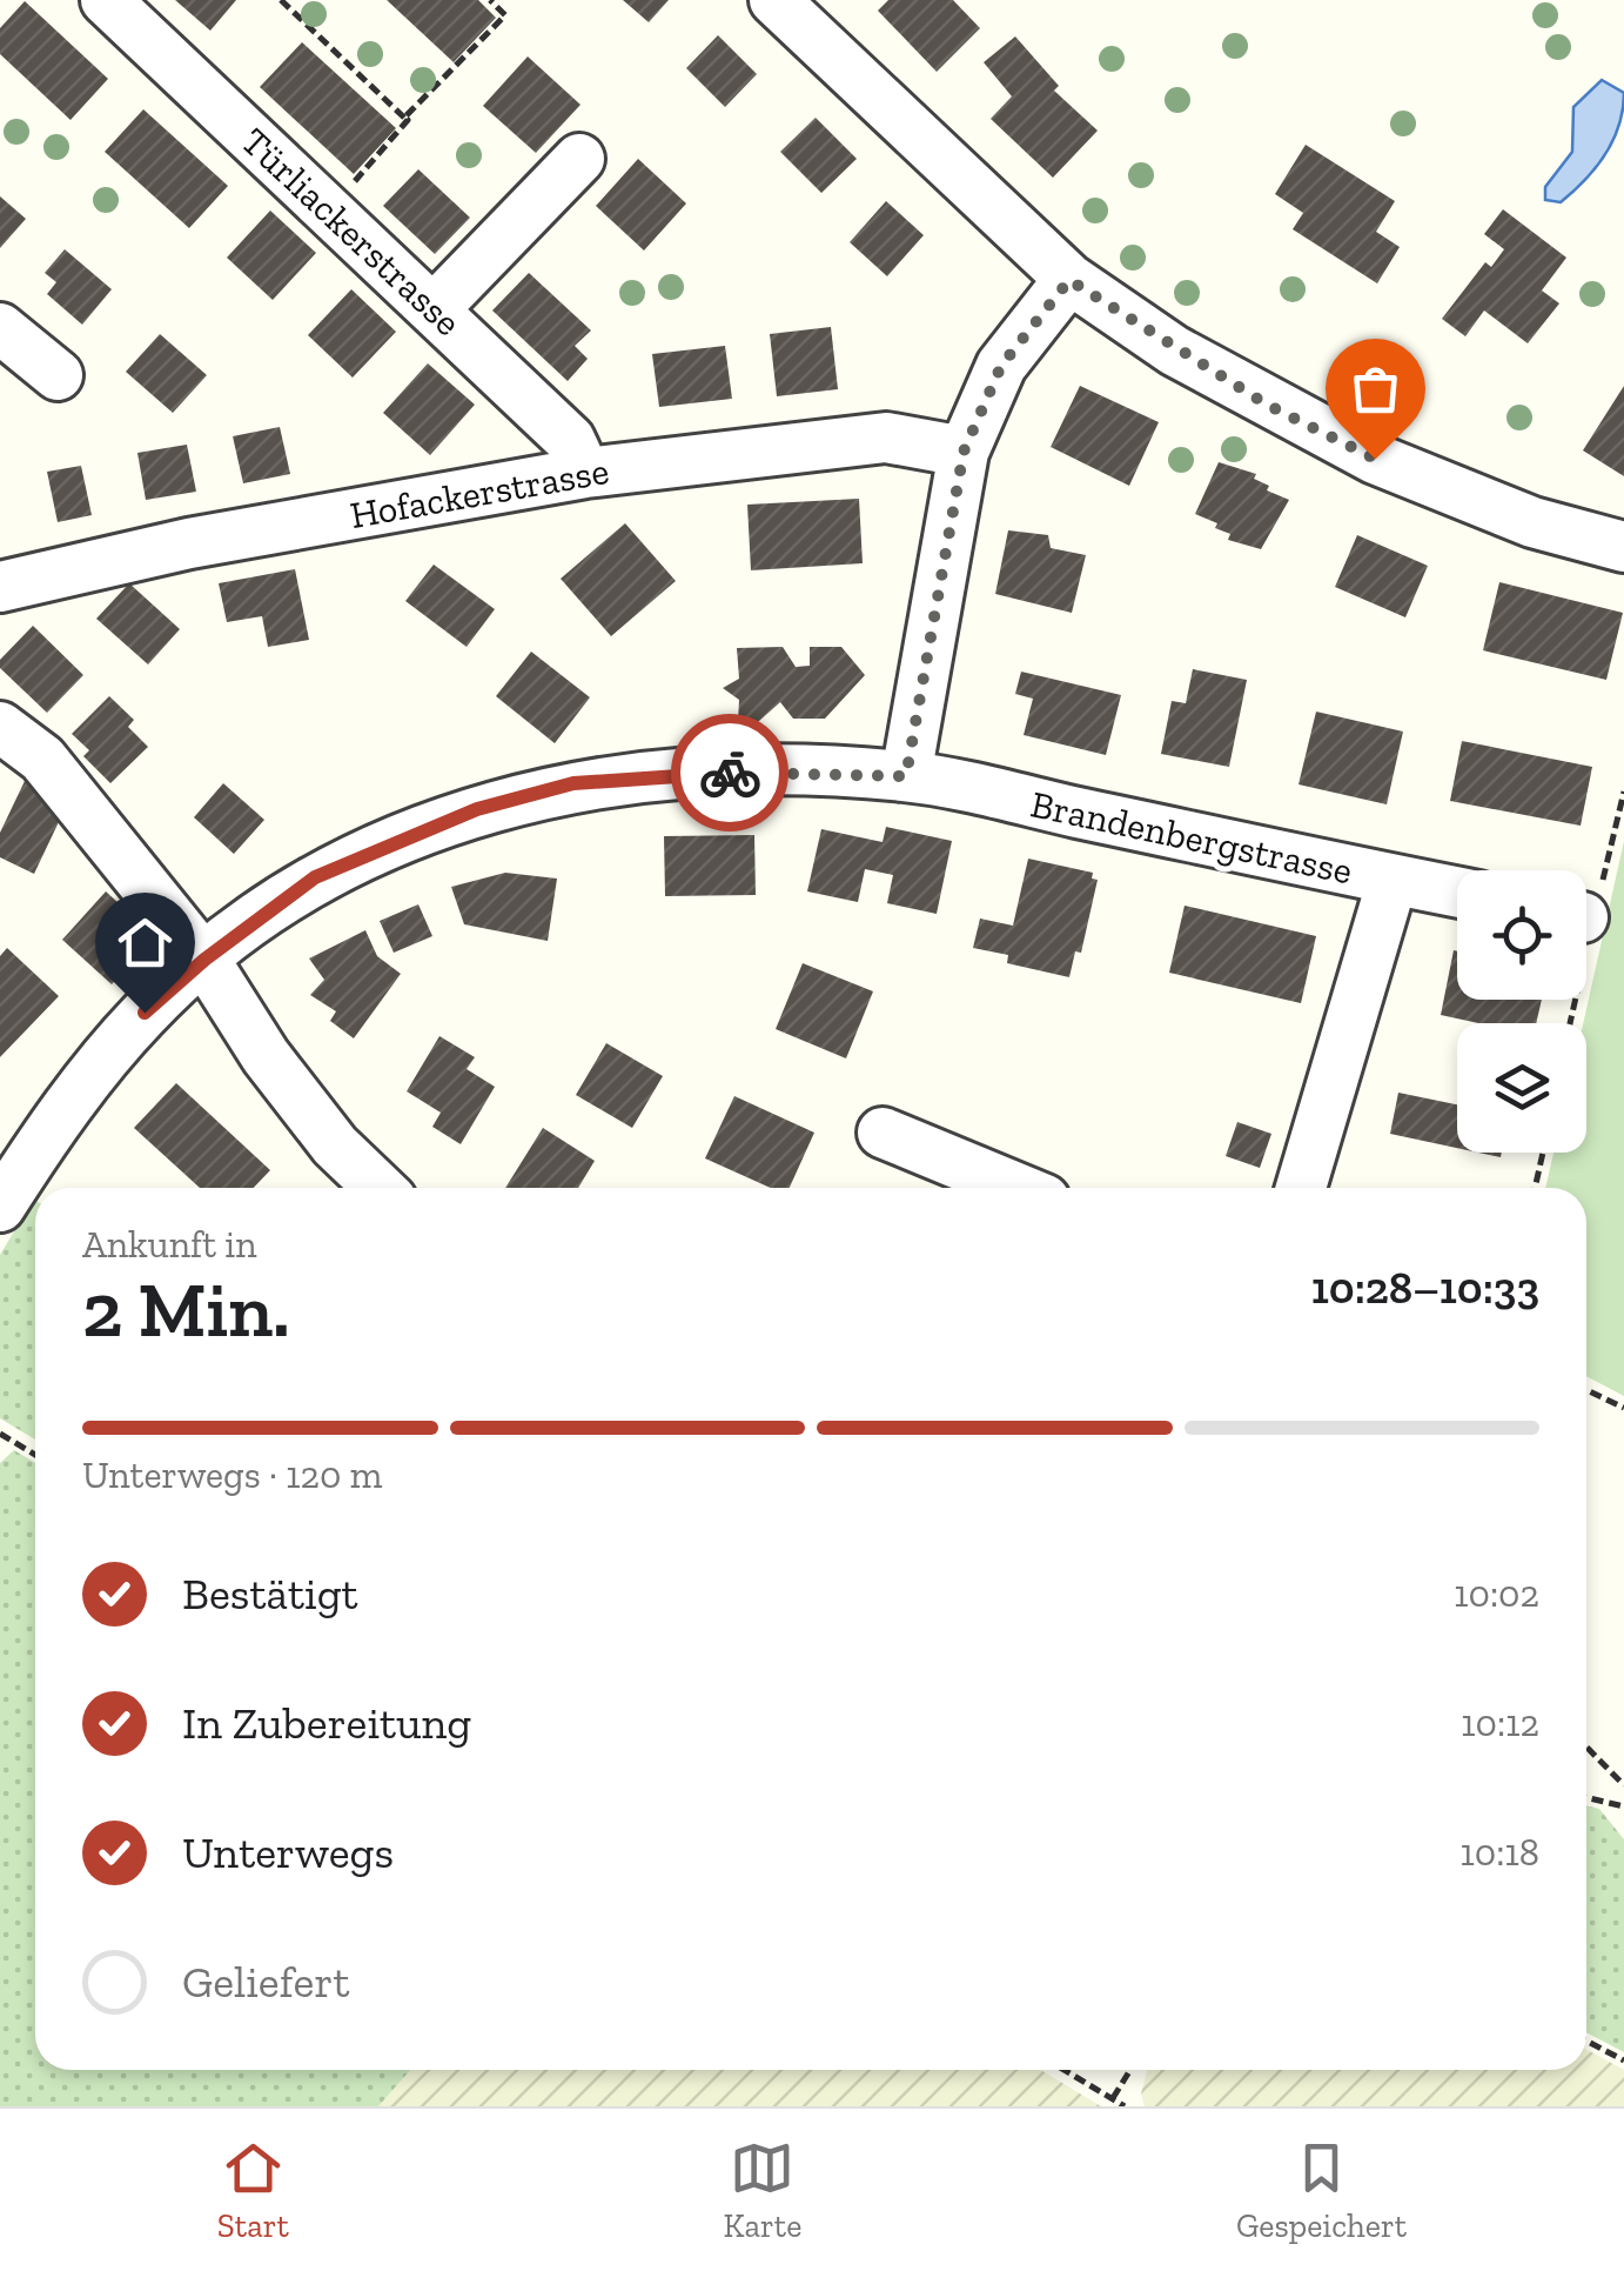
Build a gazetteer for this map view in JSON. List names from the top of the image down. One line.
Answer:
{"streets":{"street":["Türliackerstrasse","Hofackerstrasse","Brandenbergstrasse"]},"crossings":[["Türliackerstrasse","Hofackerstrasse"]],"page":{"heading":["2 Min.","Ankunft in","10:28–10:33"],"bar":"Unterwegs · 120 m","list":[["Bestätigt","10:02"],["In Zubereitung","10:12"],["Unterwegs","10:18"],"Geliefert"],"tabs":["Start","Karte","Gespeichert"]}}
